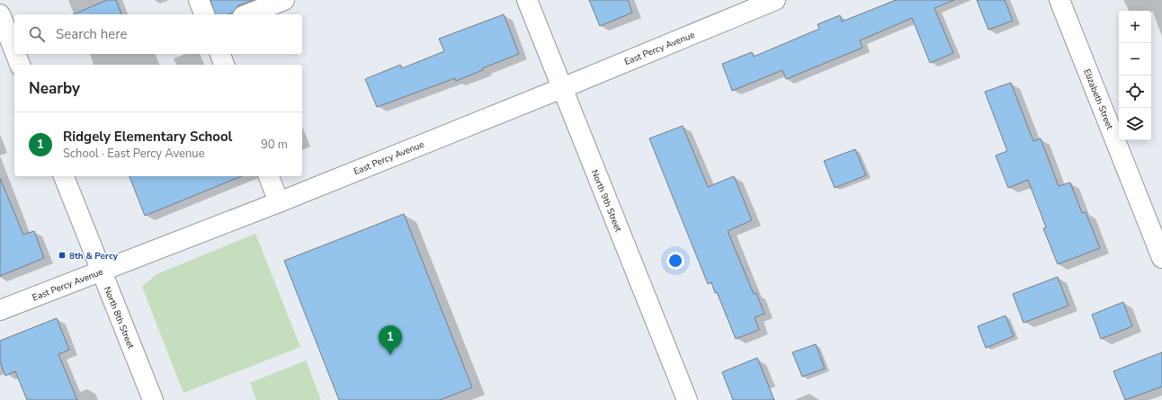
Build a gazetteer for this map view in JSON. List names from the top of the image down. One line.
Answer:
{"streets":{"street":["East Percy Avenue","Elizabeth Street","North 9th Street","North 8th Street"]},"crossings":[["East Percy Avenue","North 9th Street"],["East Percy Avenue","North 8th Street"]],"places":{"transit":["8th & Percy"]},"page":{"map_buttons":["+","−"],"search":"Search here","heading":"Nearby","list":[{"mark":"1","name":"Ridgely Elementary School","note":"School · East Percy Avenue","value":"90 m"}],"pins":"1"}}
